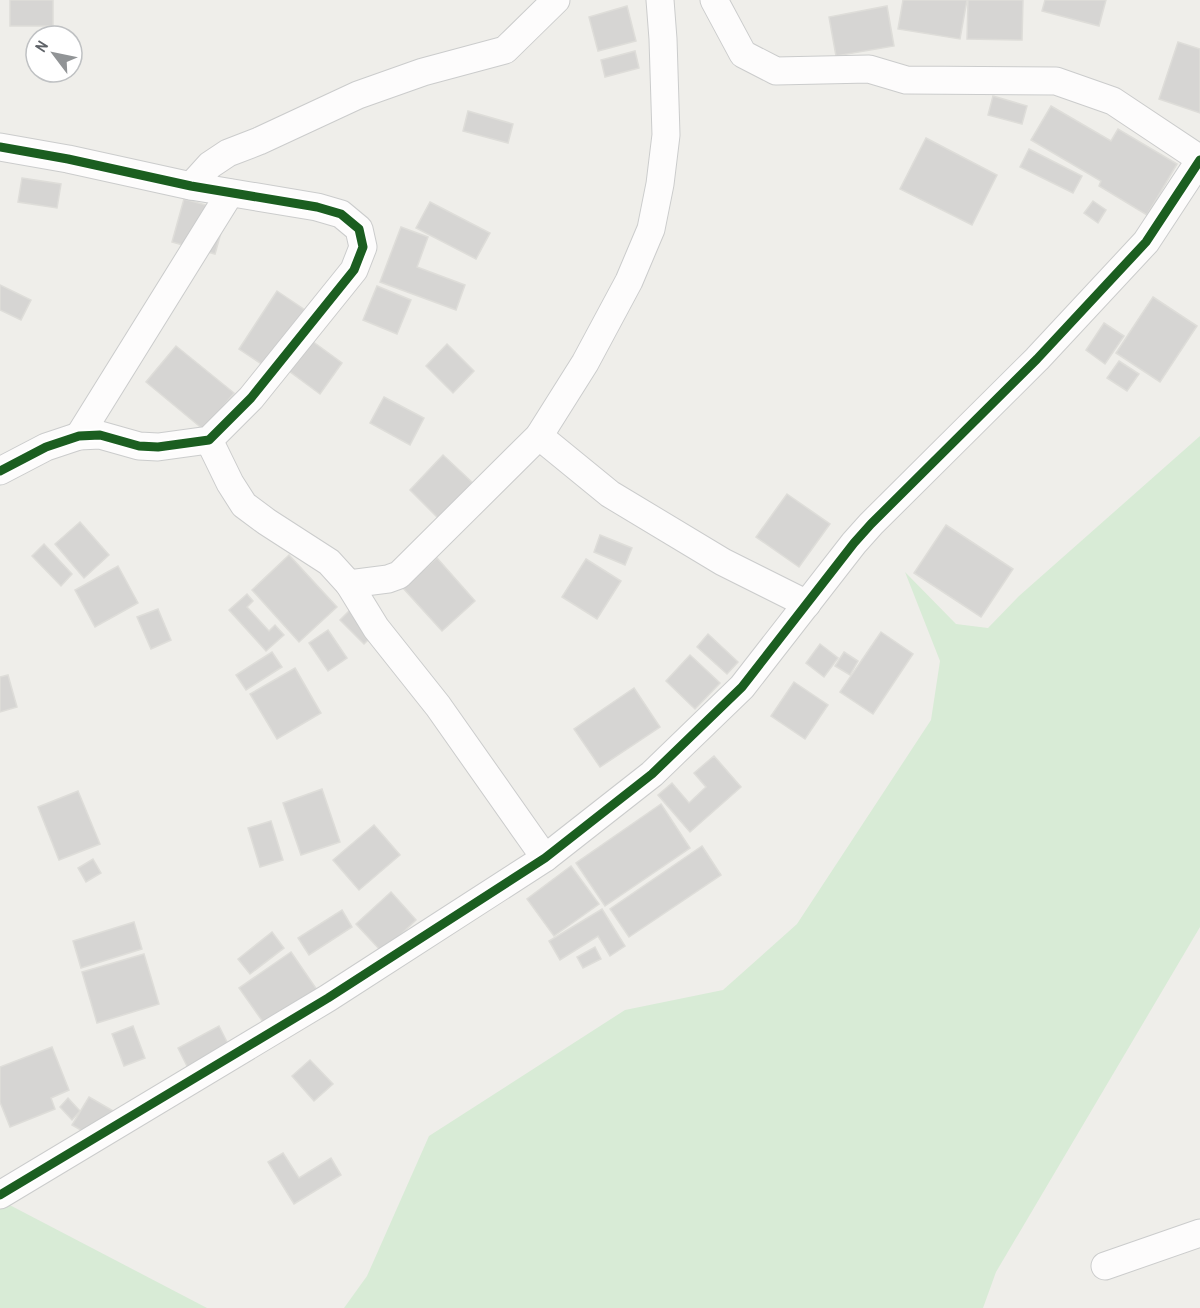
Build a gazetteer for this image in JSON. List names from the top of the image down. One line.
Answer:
{"north":"top left"}
